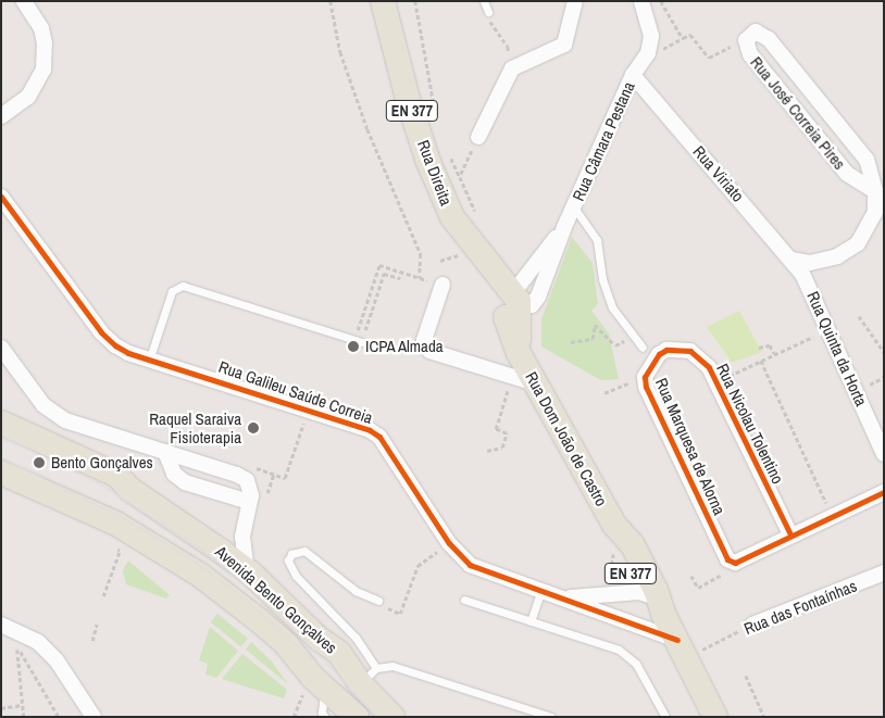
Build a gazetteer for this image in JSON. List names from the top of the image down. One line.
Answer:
{"streets":{"main road":["EN 377","Rua Direita","Rua Dom João de Castro","Avenida Bento Gonçalves"],"street":["Rua José Correia Pires","Rua Câmara Pestana","Rua Viriato","Rua Quinta da Horta","Rua Galileu Saúde Correia","Rua Nicolau Tolentino","Rua Marquesa de Alorna","Rua das Fontaínhas"]},"crossings":[["Rua José Correia Pires","Rua Viriato"],["Rua Câmara Pestana","Rua Direita"],["Rua Câmara Pestana","Rua Viriato"],["Rua Câmara Pestana","Rua Dom João de Castro"],["Rua Direita","Rua Dom João de Castro"],["Rua Viriato","Rua Quinta da Horta"],["Rua Galileu Saúde Correia","Rua Dom João de Castro"],["Rua Nicolau Tolentino","Rua Marquesa de Alorna"]],"places":["ICPA Almada","Raquel Saraiva Fisioterapia","Bento Gonçalves"]}
